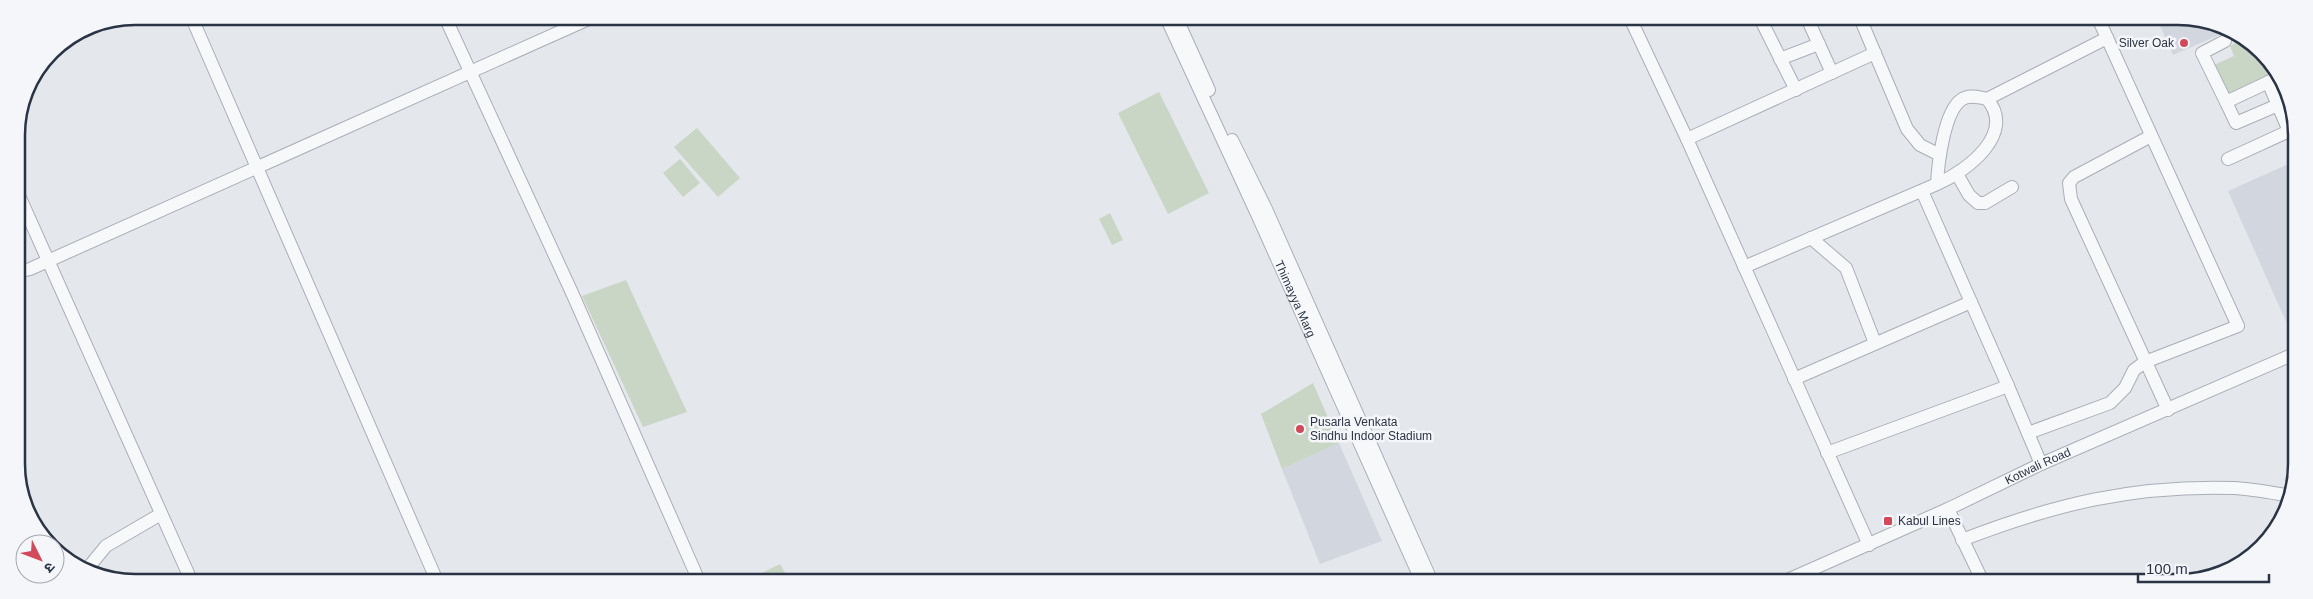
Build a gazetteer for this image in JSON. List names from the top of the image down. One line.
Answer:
{"streets":{"street":["Thimayya Marg","Kotwali Road"]},"places":{"other":["Silver Oak","Pusarla Venkata Sindhu Indoor Stadium"],"transit":["Kabul Lines"]},"scale_bar":"100 m","north":"bottom right"}
